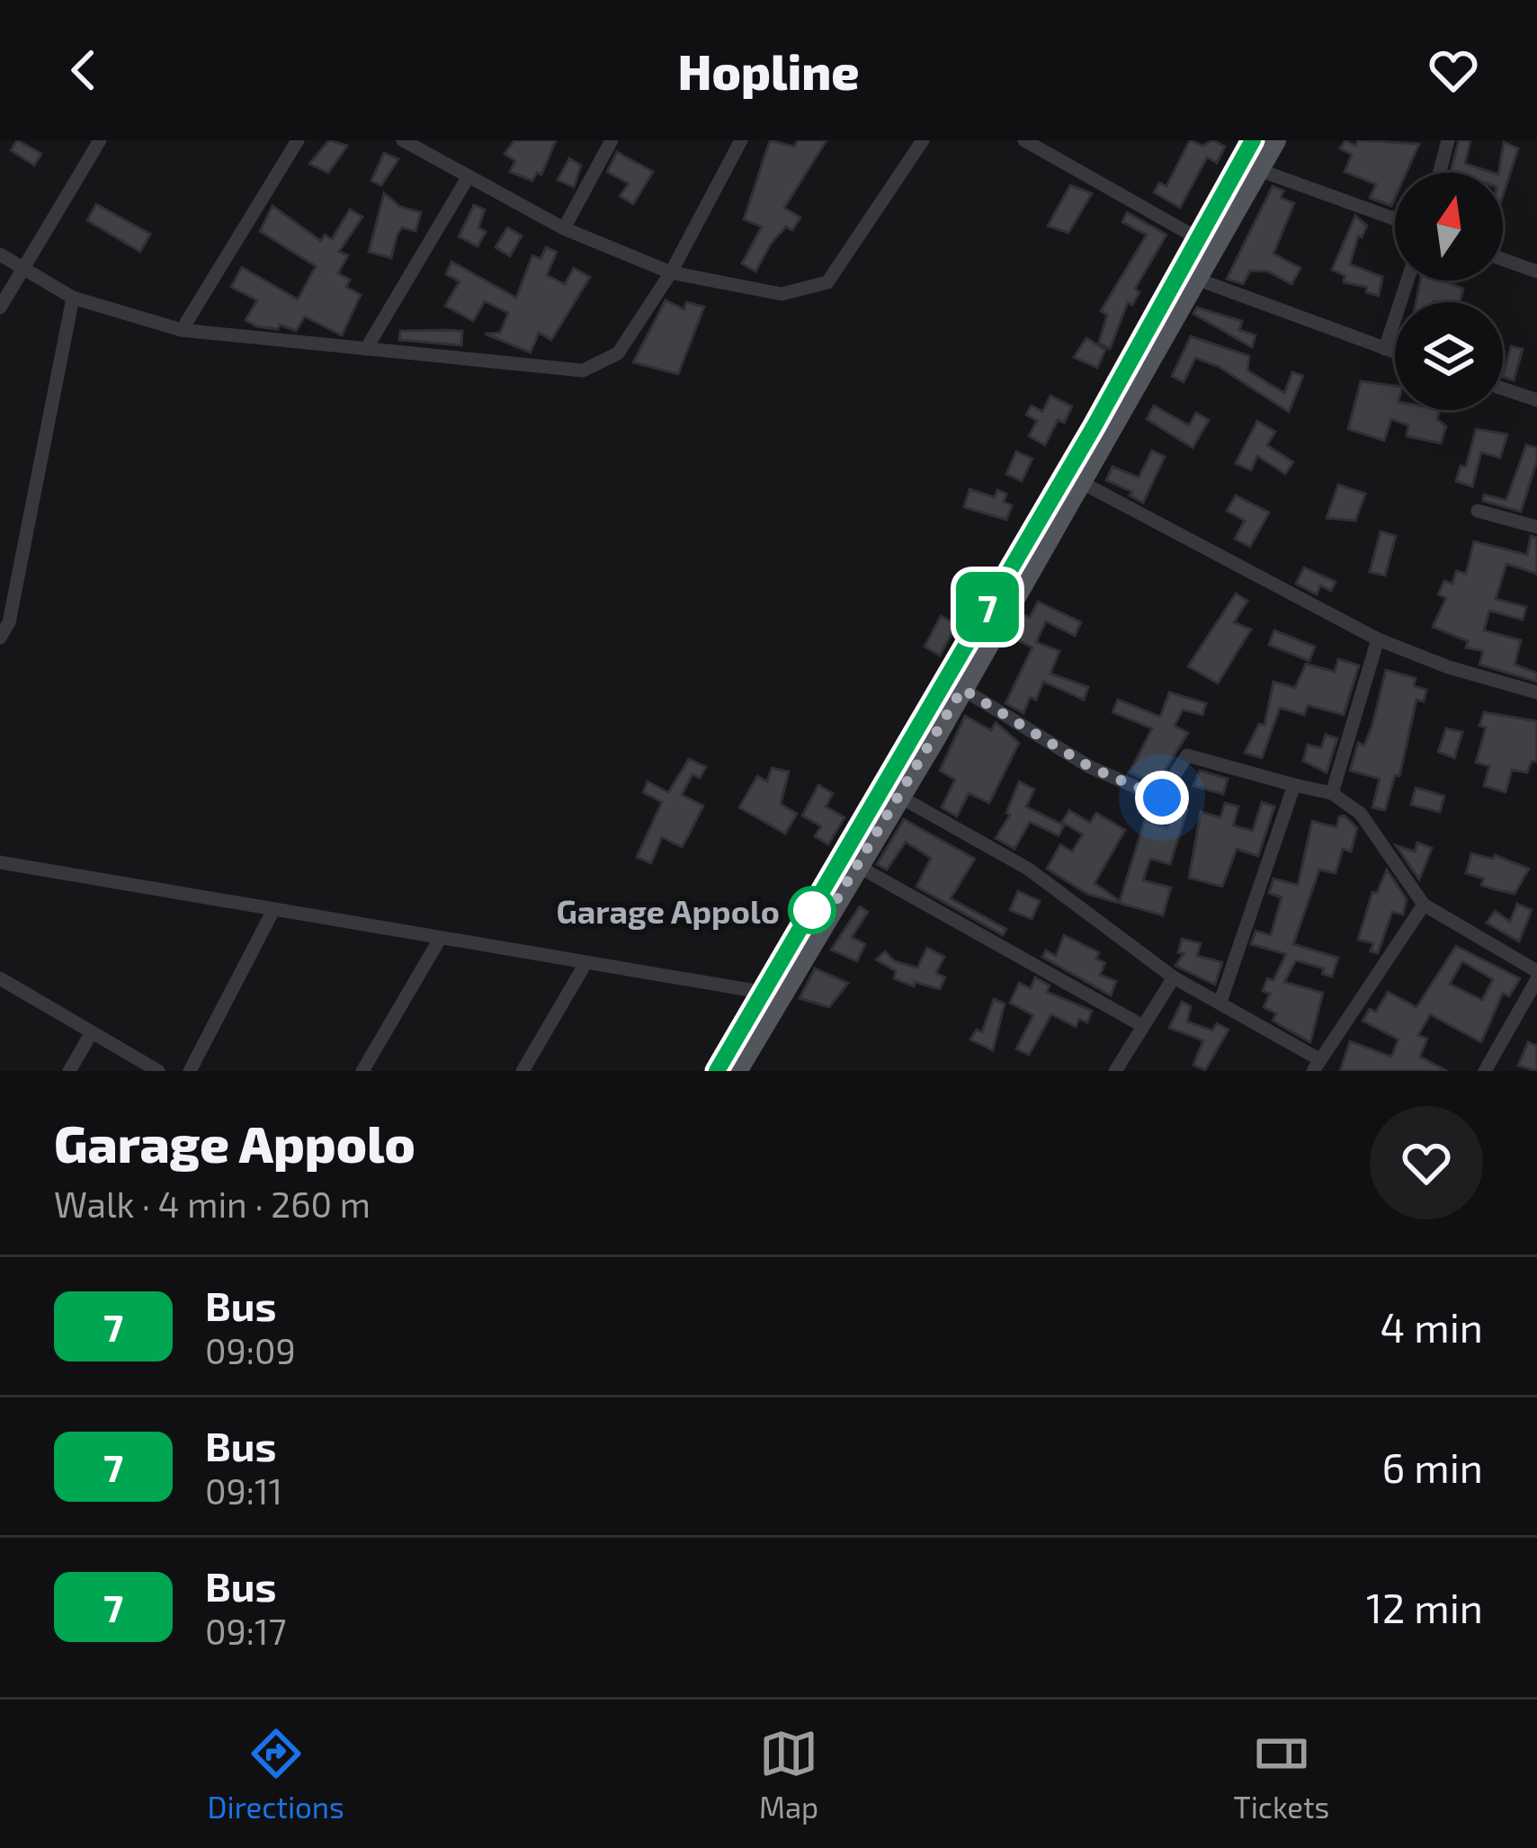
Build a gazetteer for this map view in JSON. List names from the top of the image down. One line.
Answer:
{"places":["Garage Appolo"],"lines":["bus line 7"],"north":"top","page":{"header":"Hopline","on_map":"7","heading":["Garage Appolo","Walk · 4 min · 260 m"],"list":[{"mark":"7","name":"Bus","note":"09:09","value":"4 min"},{"mark":"7","name":"Bus","note":"09:11","value":"6 min"},{"mark":"7","name":"Bus","note":"09:17","value":"12 min"}],"tabs":["Directions","Map","Tickets"]}}
